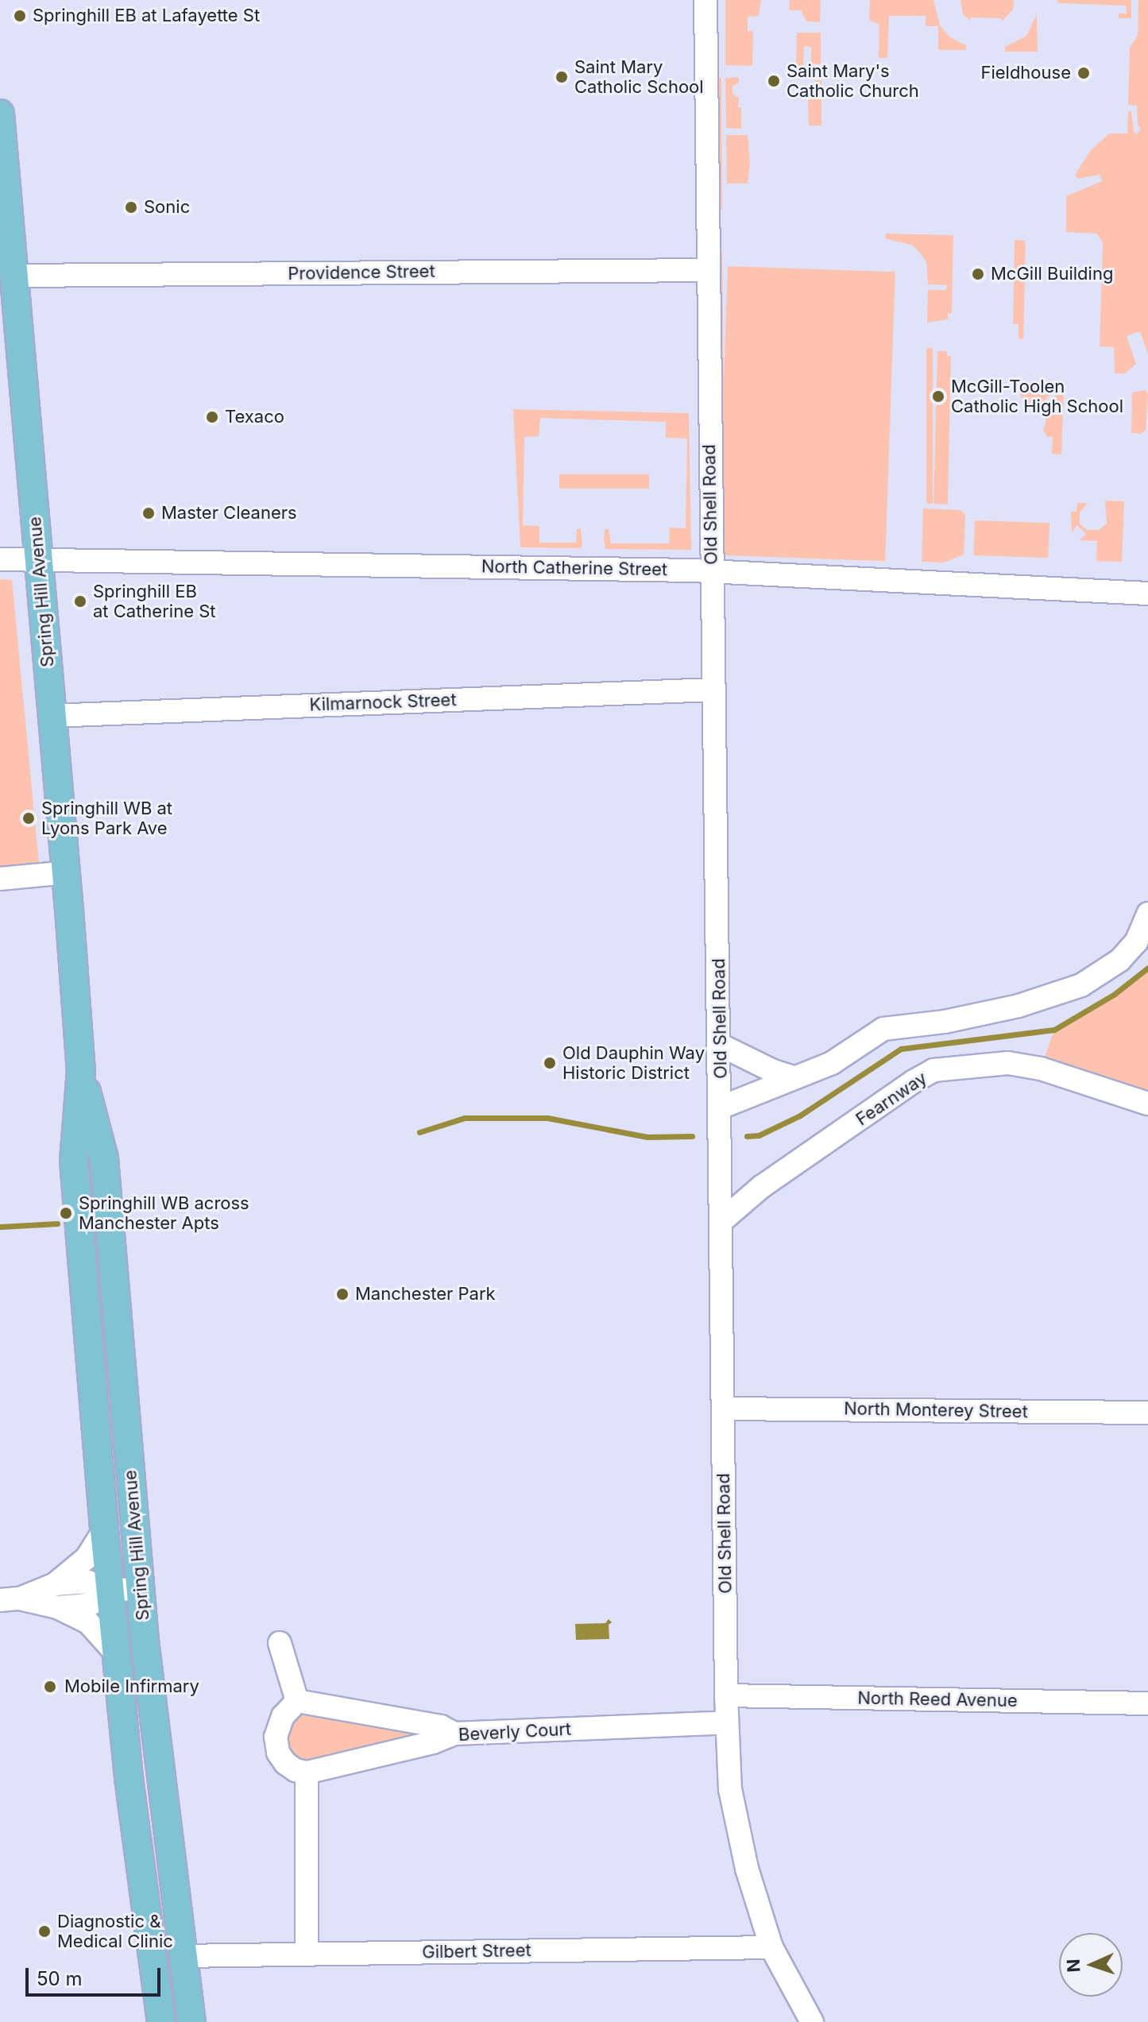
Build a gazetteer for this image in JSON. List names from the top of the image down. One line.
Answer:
{"streets":{"main road":["Spring Hill Avenue"],"street":["Providence Street","Old Shell Road","North Catherine Street","Kilmarnock Street","Fearnway","North Monterey Street","North Reed Avenue","Beverly Court","Gilbert Street"]},"crossings":[["Providence Street","Old Shell Road"],["Providence Street","Spring Hill Avenue"],["Old Shell Road","North Catherine Street"],["Old Shell Road","Kilmarnock Street"],["Old Shell Road","Fearnway"],["Old Shell Road","North Monterey Street"],["Old Shell Road","North Reed Avenue"],["Old Shell Road","Beverly Court"],["Old Shell Road","Gilbert Street"],["North Catherine Street","Spring Hill Avenue"],["Spring Hill Avenue","Kilmarnock Street"],["Spring Hill Avenue","Gilbert Street"]],"places":["Springhill EB at Lafayette St","Fieldhouse","Saint Mary Catholic School","Saint Mary's Catholic Church","Sonic","McGill Building","McGill-Toolen Catholic High School","Texaco","Master Cleaners","Springhill EB at Catherine St","Springhill WB at Lyons Park Ave","Old Dauphin Way Historic District","Springhill WB across Manchester Apts","Manchester Park","Mobile Infirmary","Diagnostic & Medical Clinic"],"scale_bar":"50 m","north":"left"}
